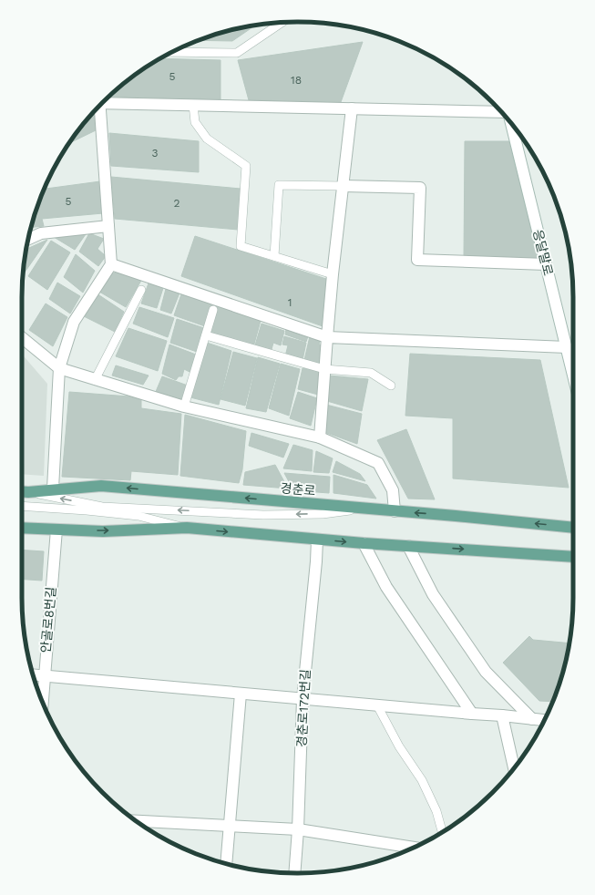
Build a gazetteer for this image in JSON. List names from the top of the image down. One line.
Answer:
{"streets":{"main road":["경춘로"],"street":["응달말로","안골로8번길","경춘로172번길"]},"house_numbers":["5","18","3","5","2","1"]}
